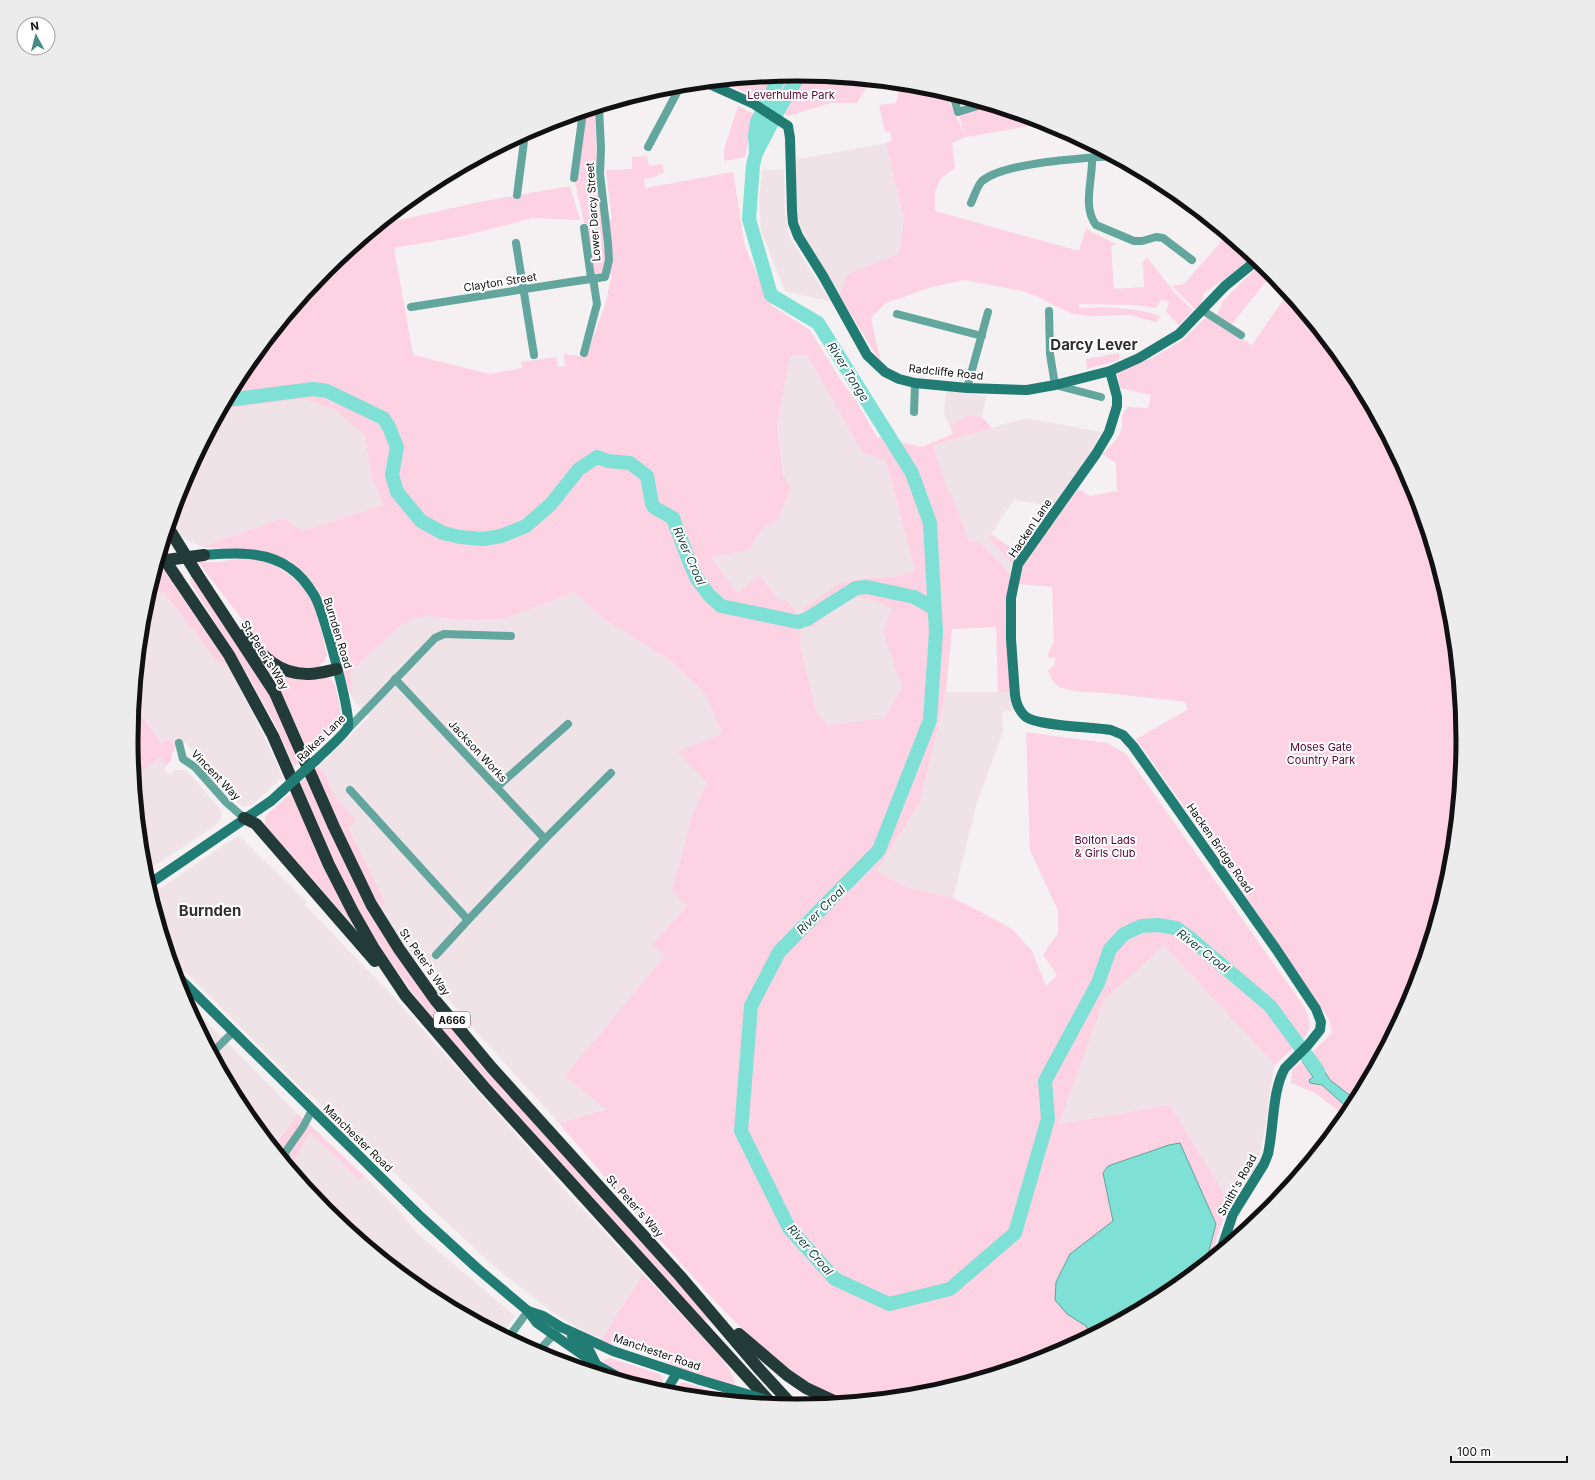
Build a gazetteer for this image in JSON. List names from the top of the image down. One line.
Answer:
{"streets":{"highway":["St. Peter's Way","A666"],"main road":["Radcliffe Road","Hacken Lane","Burnden Road","Raikes Lane","Hacken Bridge Road","Manchester Road","Smith's Road"],"street":["Lower Darcy Street","Clayton Street","Jackson Works","Vincent Way"]},"crossings":[["Lower Darcy Street","Clayton Street"],["Radcliffe Road","Hacken Lane"],["Hacken Lane","Hacken Bridge Road"],["Burnden Road","Raikes Lane"],["Raikes Lane","Jackson Works"],["Raikes Lane","Vincent Way"],["Hacken Bridge Road","Smith's Road"]],"districts":["Darcy Lever","Burnden"],"water":["River Tonge","River Croal"],"parks":["Leverhulme Park","Moses Gate Country Park","Bolton Lads & Girls Club"],"scale_bar":"100 m","north":"top"}
